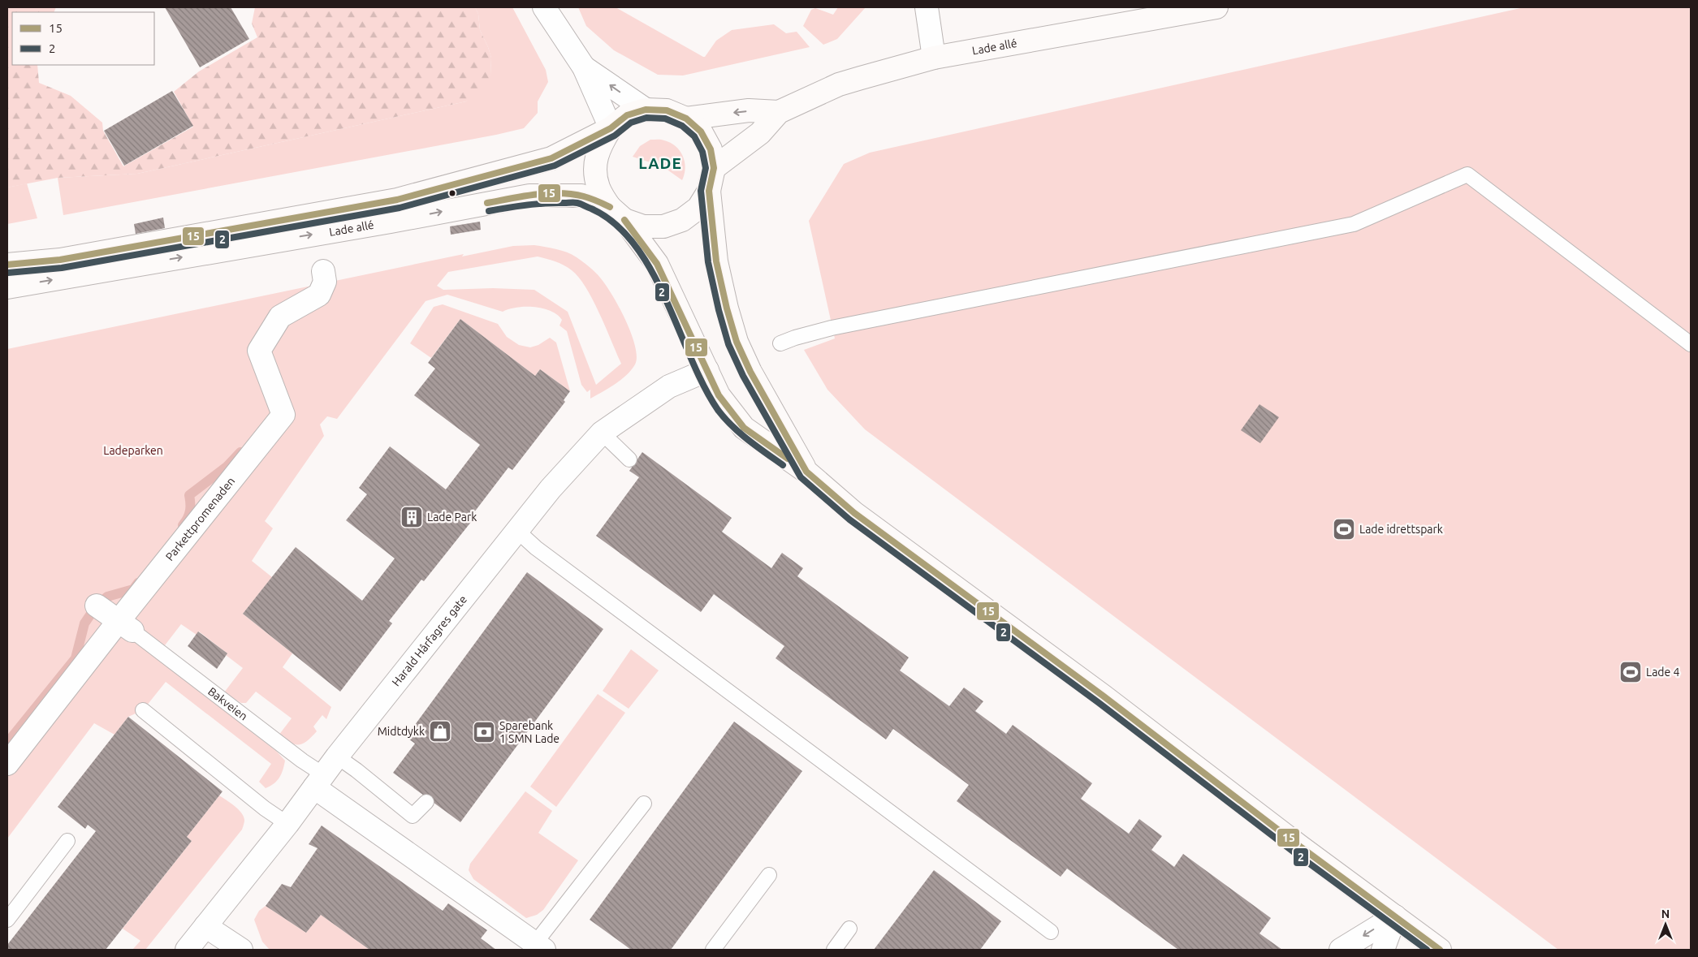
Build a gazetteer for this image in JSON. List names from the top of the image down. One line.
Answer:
{"streets":{"main road":["Lade allé"],"street":["Parkettpromenaden","Harald Hårfagres gate"],"lane":["Bakveien"]},"crossings":[["Parkettpromenaden","Bakveien"],["Harald Hårfagres gate","Bakveien"]],"districts":["LADE"],"parks":["Ladeparken"],"places":{"building":["Lade Park"],"sports":["Lade idrettspark","Lade 4"],"shop":["Midtdykk"],"bank":["Sparebank 1 SMN Lade"]},"lines":["transit line 15","transit line 2"],"legend":["15","2"],"north":"top"}
